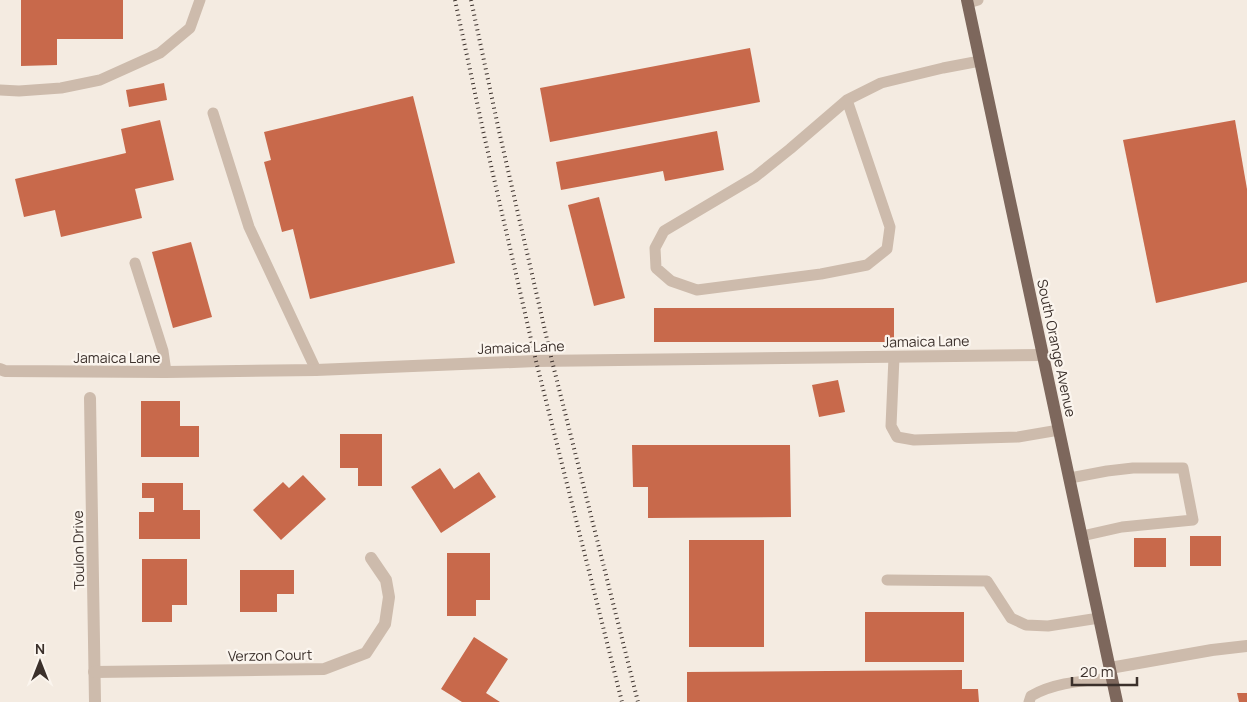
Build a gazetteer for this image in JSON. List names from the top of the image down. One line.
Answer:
{"streets":{"main road":["South Orange Avenue"],"street":["Jamaica Lane","Toulon Drive","Verzon Court"]},"crossings":[["Jamaica Lane","South Orange Avenue"],["Toulon Drive","Verzon Court"]],"scale_bar":"20 m","north":"top"}
